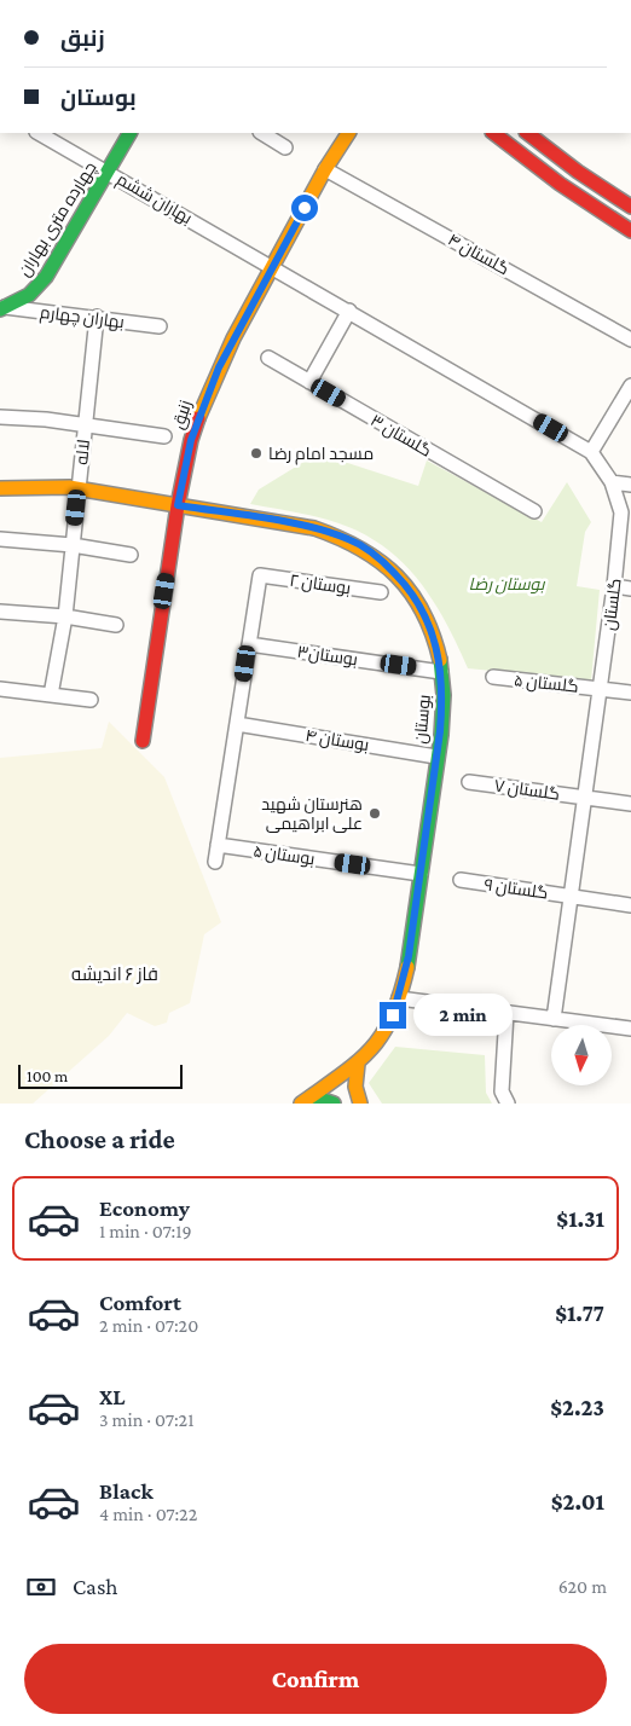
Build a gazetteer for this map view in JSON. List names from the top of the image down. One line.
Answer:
{"streets":{"street":["بهاران ششم","چهارده متری بهاران","گلستان ۴","بهاران چهارم","زنبق","گلستان ۳","لاله","بوستان ۲","گلستان","بوستان۳","گلستان ۵","بوستان","بوستان ۴","گلستان ۷","بوستان ۵","گلستان ۹"]},"crossings":[["بهاران ششم","چهارده متری بهاران"],["بهاران ششم","زنبق"],["بهاران ششم","گلستان"],["چهارده متری بهاران","بهاران چهارم"],["گلستان ۴","زنبق"],["بهاران چهارم","لاله"],["زنبق","گلستان"],["زنبق","بوستان"],["لاله","بوستان"],["بوستان ۲","بوستان۳"],["گلستان","گلستان ۵"],["گلستان","گلستان ۷"],["گلستان","گلستان ۹"],["بوستان۳","بوستان"],["بوستان","بوستان ۴"],["بوستان","بوستان ۵"]],"districts":["فاز ۶ اندیشه"],"parks":["بوستان رضا"],"places":["مسجد امام رضا","هنرستان شهید علی ابراهیمی"],"scale_bar":"100 m","north":"bottom","page":{"banner":["زنبق","بوستان"],"bubble":"2 min","scale":"100 m","heading":"Choose a ride","list":[{"name":"Economy","note":"1 min · 07:19","value":"$1.31"},{"name":"Comfort","note":"2 min · 07:20","value":"$1.77"},{"name":"XL","note":"3 min · 07:21","value":"$2.23"},{"name":"Black","note":"4 min · 07:22","value":"$2.01"}],"pay":["Cash","620 m"],"buttons":"Confirm"}}
